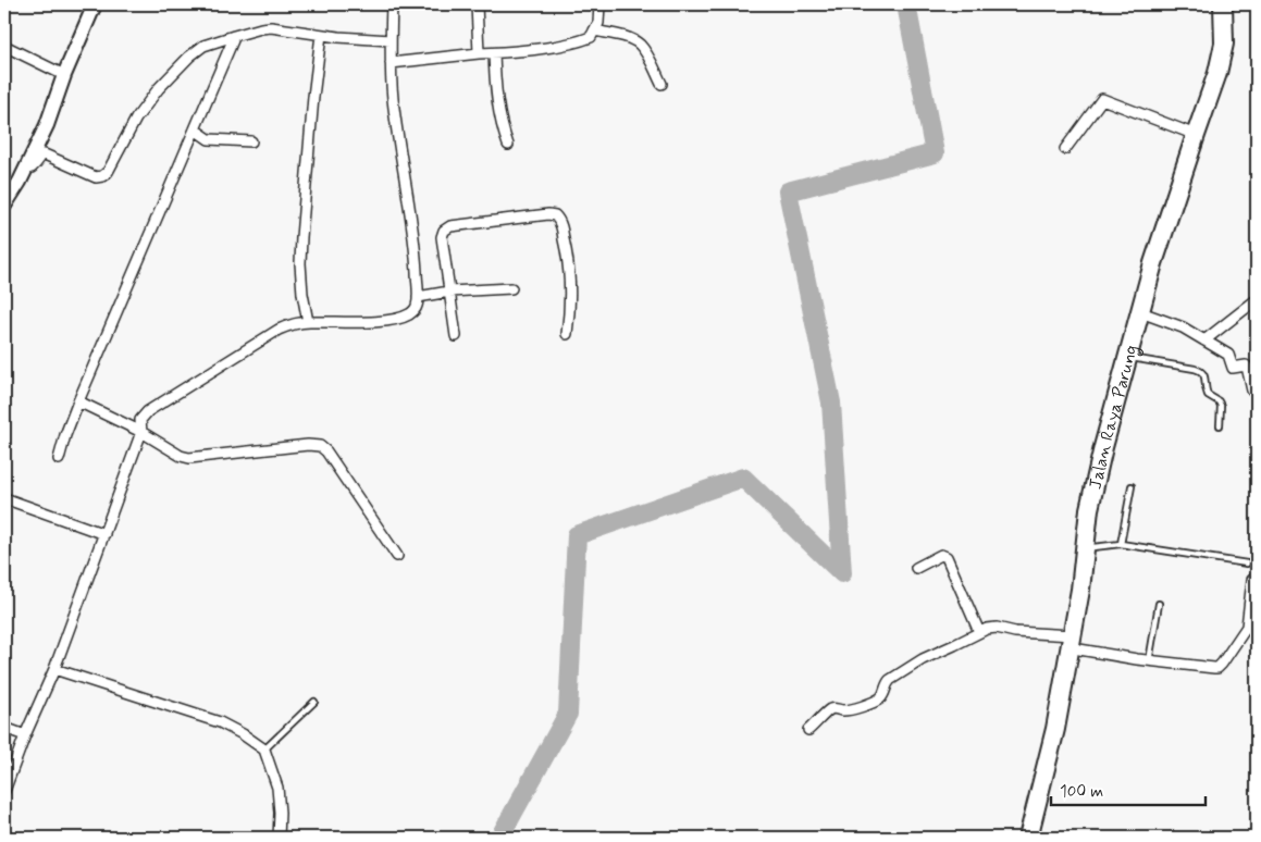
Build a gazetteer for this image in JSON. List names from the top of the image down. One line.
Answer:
{"streets":{"highway":["Jalan Raya Parung"]},"scale_bar":"100 m"}
